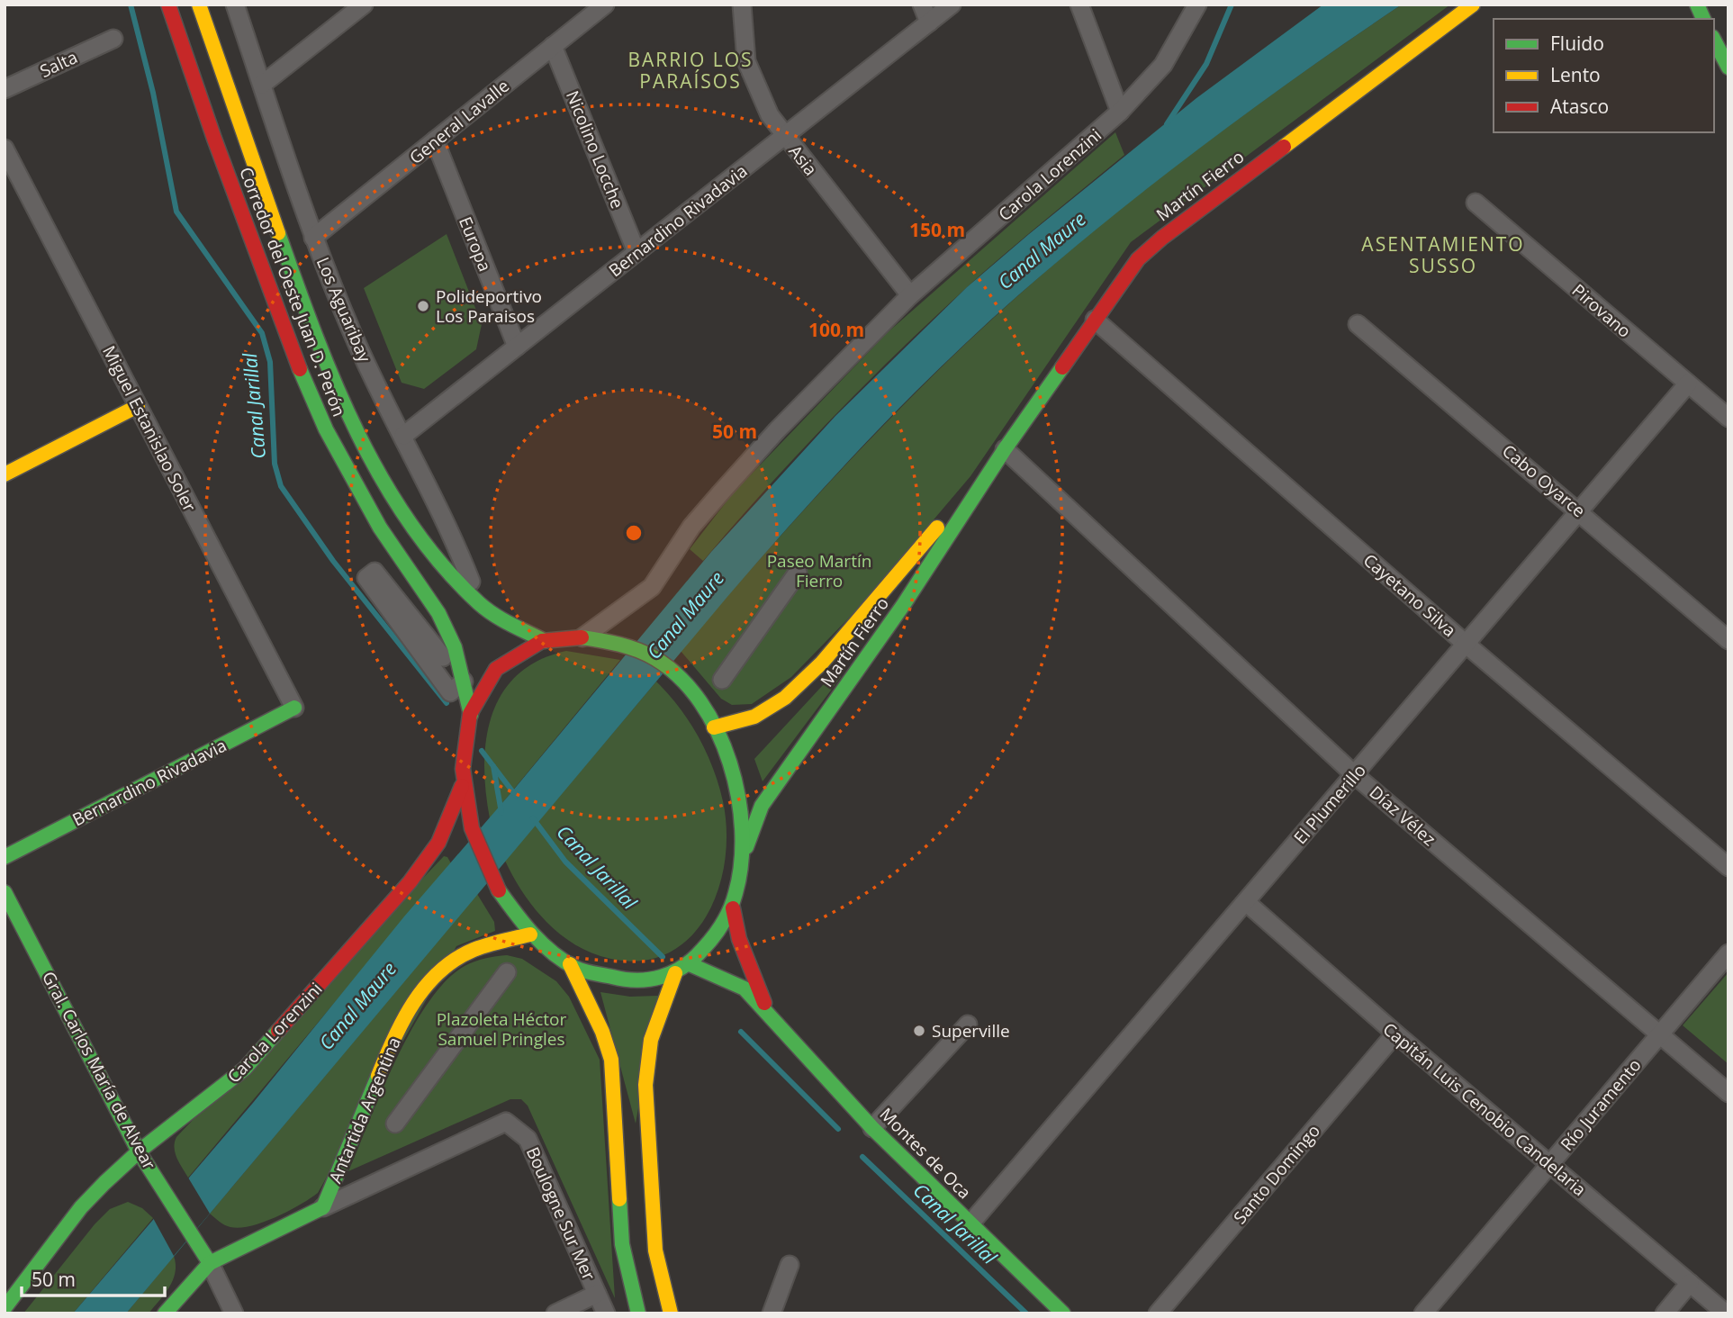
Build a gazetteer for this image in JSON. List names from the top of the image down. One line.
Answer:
{"streets":{"main road":["Carola Lorenzini","Martín Fierro","Bernardino Rivadavia","Corredor del Oeste Juan D. Perón","Gral. Carlos María de Alvear","Antartida Argentina","Montes de Oca"],"street":["Salta","General Lavalle","Nicolino Locche","Asia","Europa","Los Aguaribay","Pirovano","Miguel Estanislao Soler","Cabo Oyarce","Cayetano Silva","El Plumerillo","Díaz Vélez","Río Juramento","Capitán Luis Cenobio Candelaria","Santo Domingo","Boulogne Sur Mer"]},"crossings":[["General Lavalle","Nicolino Locche"],["General Lavalle","Europa"],["General Lavalle","Los Aguaribay"],["Nicolino Locche","Bernardino Rivadavia"],["Asia","Carola Lorenzini"],["Asia","Bernardino Rivadavia"],["Carola Lorenzini","Gral. Carlos María de Alvear"],["Martín Fierro","Cayetano Silva"],["Martín Fierro","Díaz Vélez"],["Bernardino Rivadavia","Europa"],["Bernardino Rivadavia","Los Aguaribay"],["Bernardino Rivadavia","Miguel Estanislao Soler"],["Corredor del Oeste Juan D. Perón","Los Aguaribay"],["Pirovano","El Plumerillo"],["Cabo Oyarce","El Plumerillo"],["Cayetano Silva","El Plumerillo"],["El Plumerillo","Díaz Vélez"],["El Plumerillo","Capitán Luis Cenobio Candelaria"],["El Plumerillo","Montes de Oca"],["Díaz Vélez","Río Juramento"],["Gral. Carlos María de Alvear","Antartida Argentina"],["Río Juramento","Capitán Luis Cenobio Candelaria"],["Capitán Luis Cenobio Candelaria","Santo Domingo"],["Antartida Argentina","Boulogne Sur Mer"]],"districts":["BARRIO LOS PARAÍSOS","ASENTAMIENTO SUSSO"],"water":["Canal Maure","Canal Jarillal"],"parks":["Paseo Martín Fierro","Plazoleta Héctor Samuel Pringles"],"places":["Polideportivo Los Paraisos","Superville"],"legend":["Fluido","Lento","Atasco"],"scale_bar":"50 m","rings":["150 m","100 m","50 m"]}
